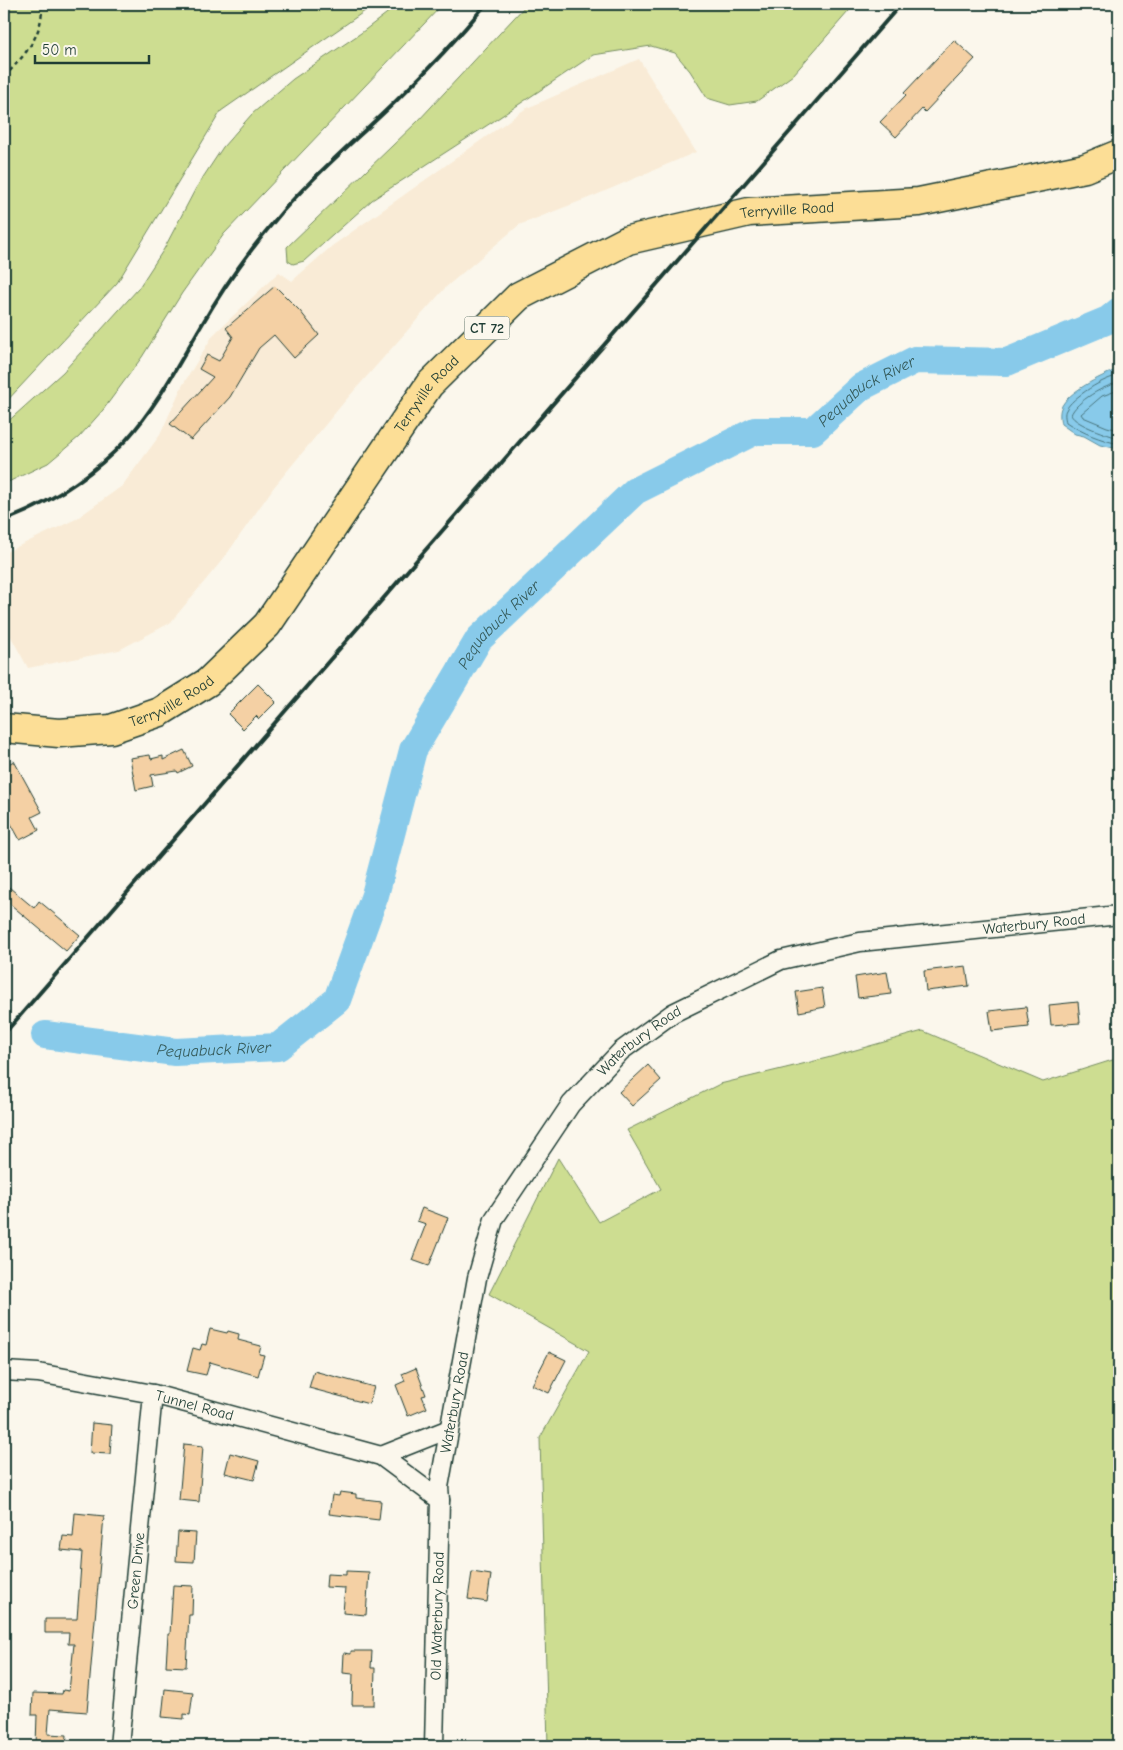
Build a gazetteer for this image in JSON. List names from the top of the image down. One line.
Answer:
{"streets":{"highway":["Terryville Road","CT 72"],"street":["Waterbury Road","Tunnel Road","Green Drive","Old Waterbury Road"]},"crossings":[["Waterbury Road","Tunnel Road"],["Waterbury Road","Old Waterbury Road"],["Tunnel Road","Green Drive"],["Tunnel Road","Old Waterbury Road"]],"water":["Pequabuck River"],"scale_bar":"50 m"}
